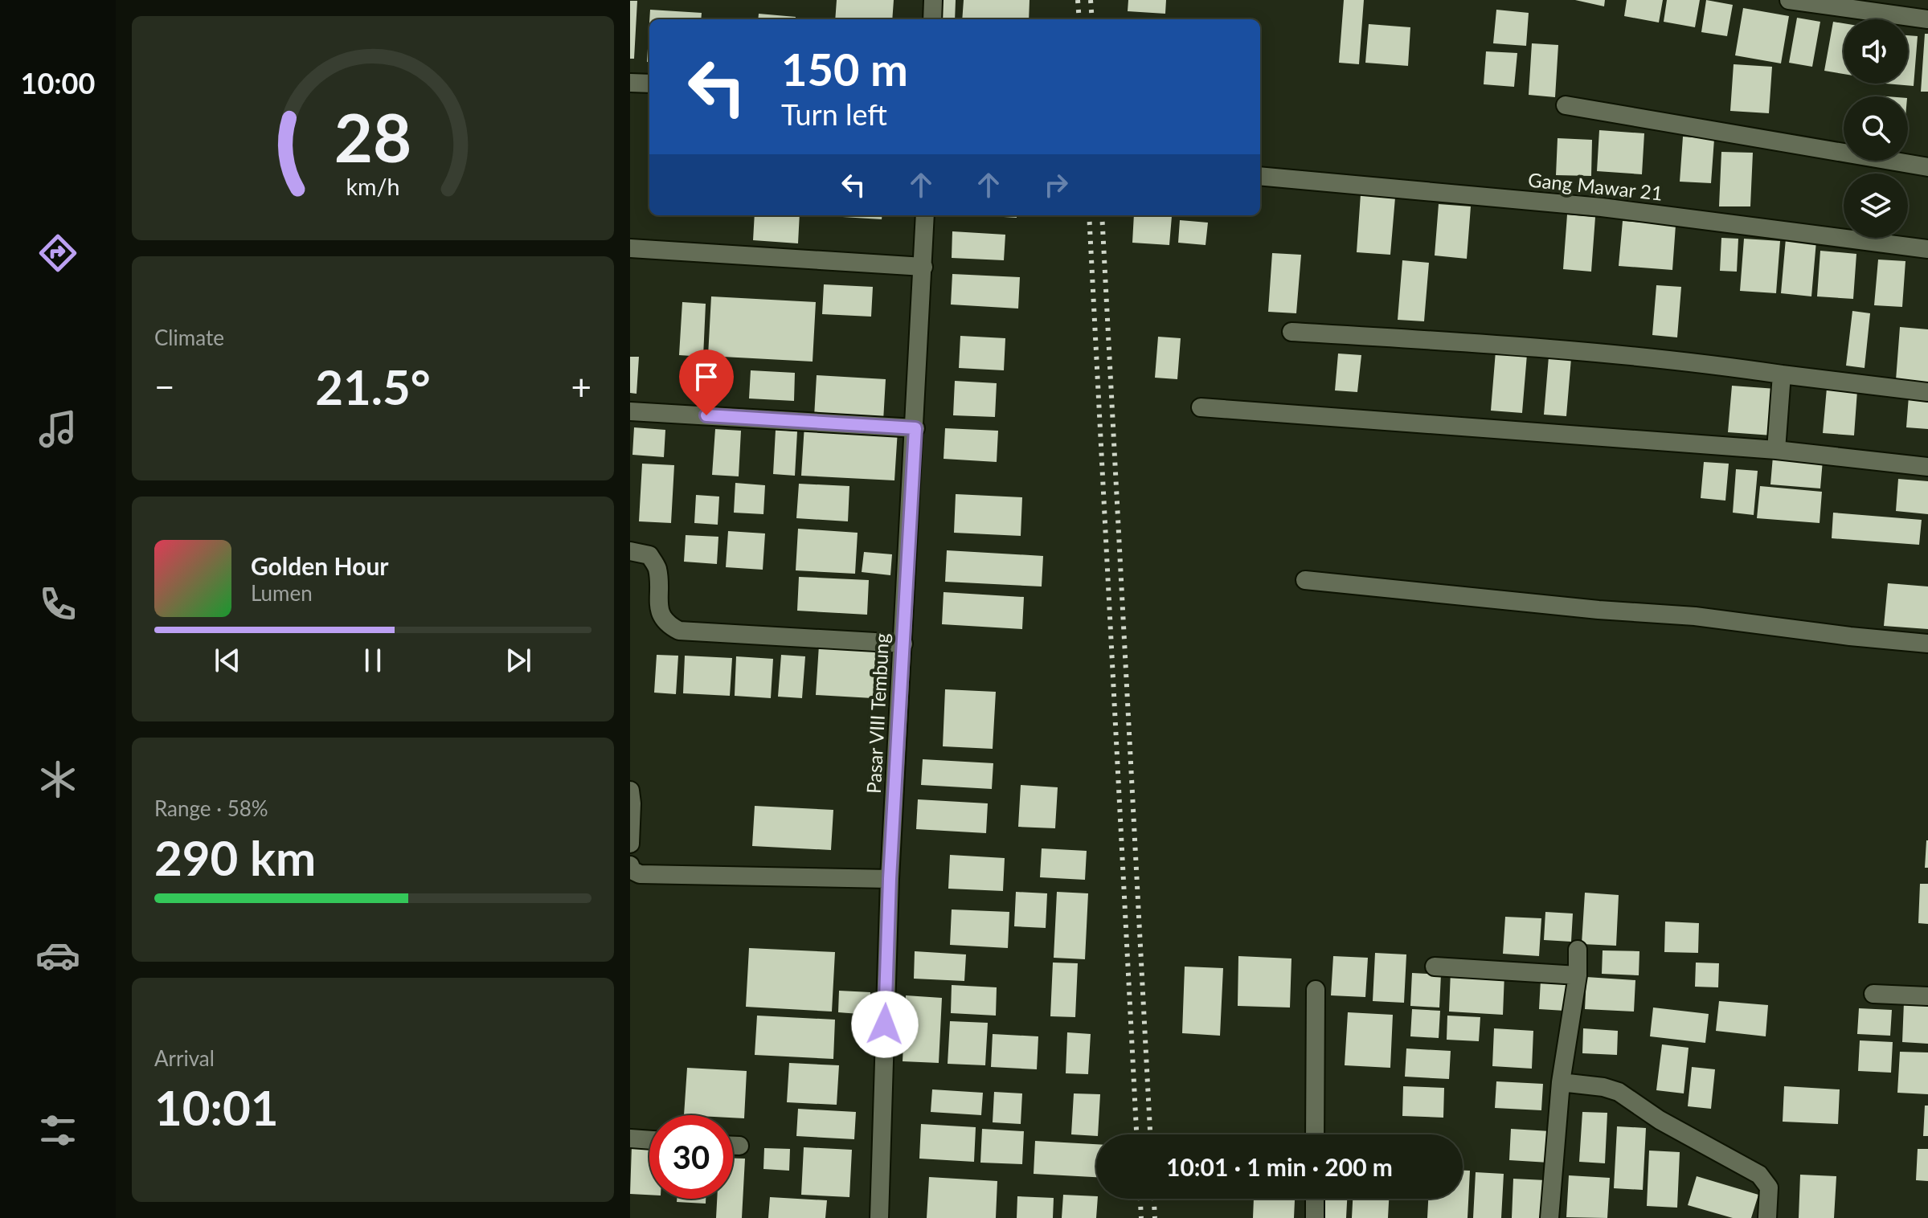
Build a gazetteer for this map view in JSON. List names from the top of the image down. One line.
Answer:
{"streets":{"street":["Gang Mawar 21","Pasar VIII Tembung"]},"page":{"tabs":"10:00","turn":["150 m","Turn left"],"tile":["Climate",["Range · 58%","290 km"],["Arrival","10:01"]],"heat":["−","21.5°","+"],"song":["Golden Hour","Lumen"],"limit":"30","trip":"10:01 · 1 min · 200 m","gauge":["28","km/h"]}}
